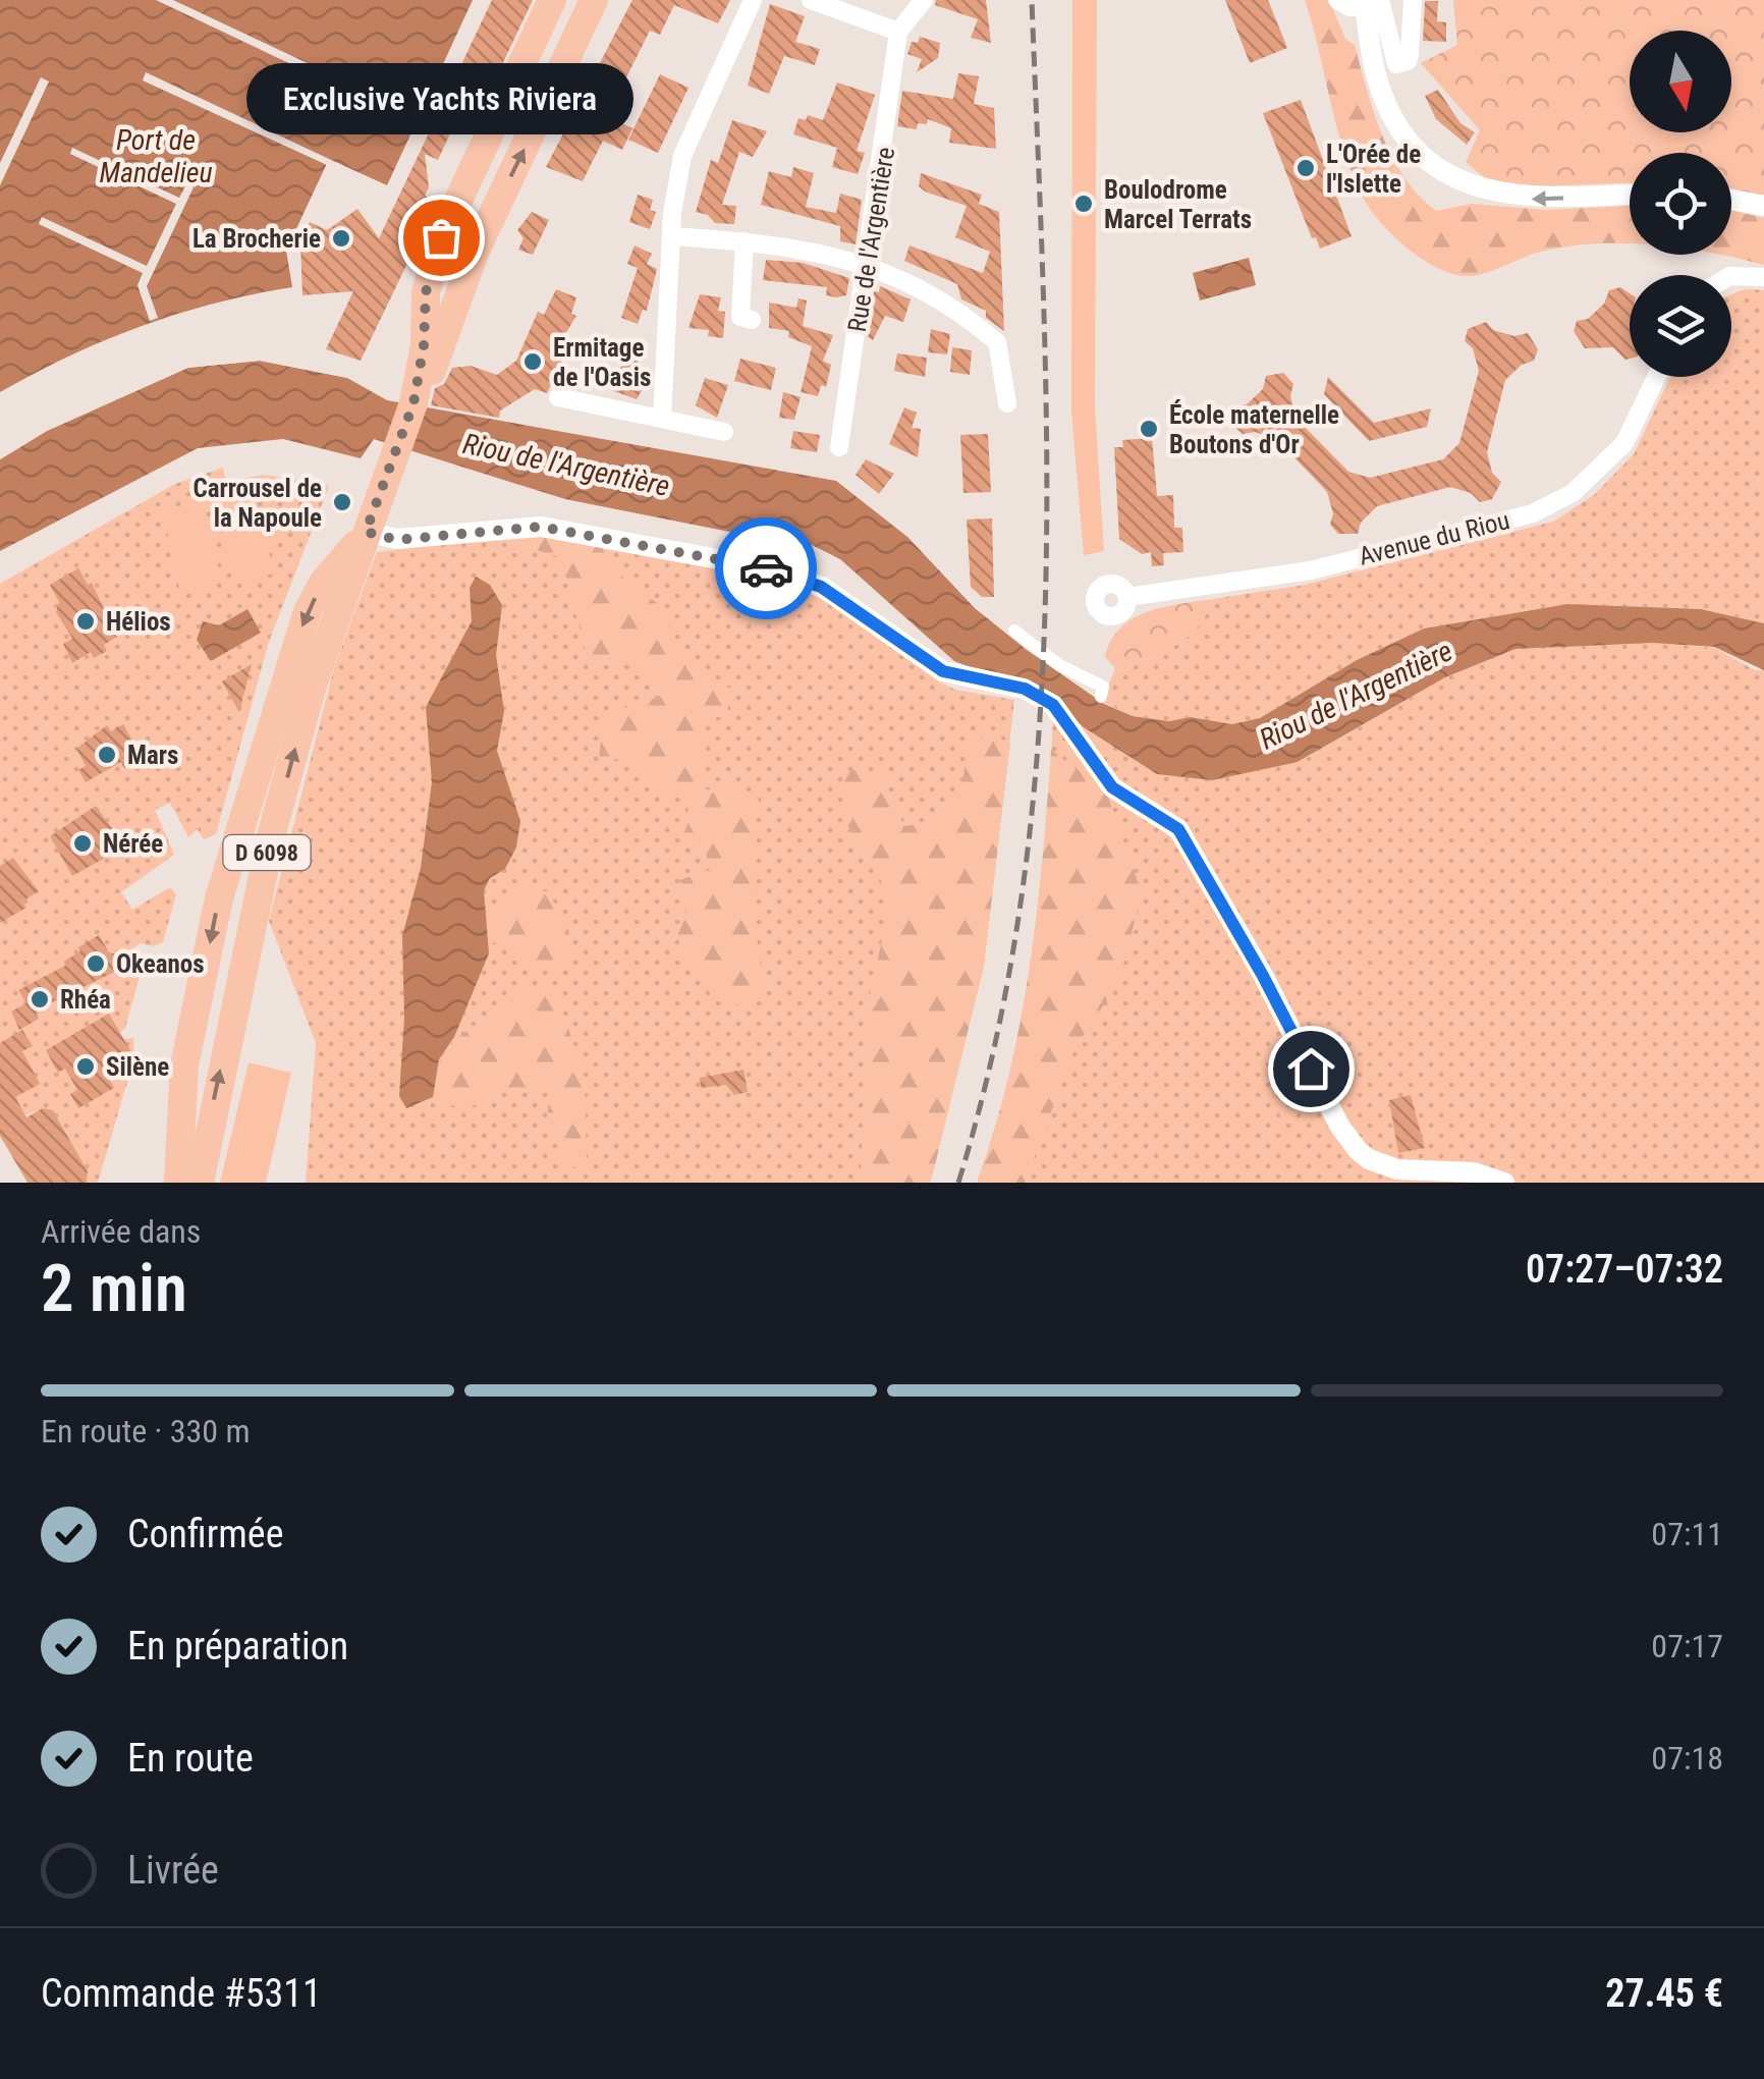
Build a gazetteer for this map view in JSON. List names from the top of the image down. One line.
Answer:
{"streets":{"main road":["D 6098"],"street":["Rue de l'Argentière","Avenue du Riou"]},"water":["Port de Mandelieu","Riou de l'Argentière"],"places":["L'Orée de l'Islette","Boulodrome Marcel Terrats","Exclusive Yachts Riviera","La Brocherie","Ermitage de l'Oasis","École maternelle Boutons d'Or","Carrousel de la Napoule","Hélios","Mars","Nérée","Okeanos","Rhéa","Silène"],"north":"bottom","page":{"bubble":"Exclusive Yachts Riviera","heading":["2 min","Arrivée dans","07:27–07:32"],"panel":["Commande #5311","27.45 €"],"bar":"En route · 330 m","list":[["Confirmée","07:11"],["En préparation","07:17"],["En route","07:18"],"Livrée"]}}
